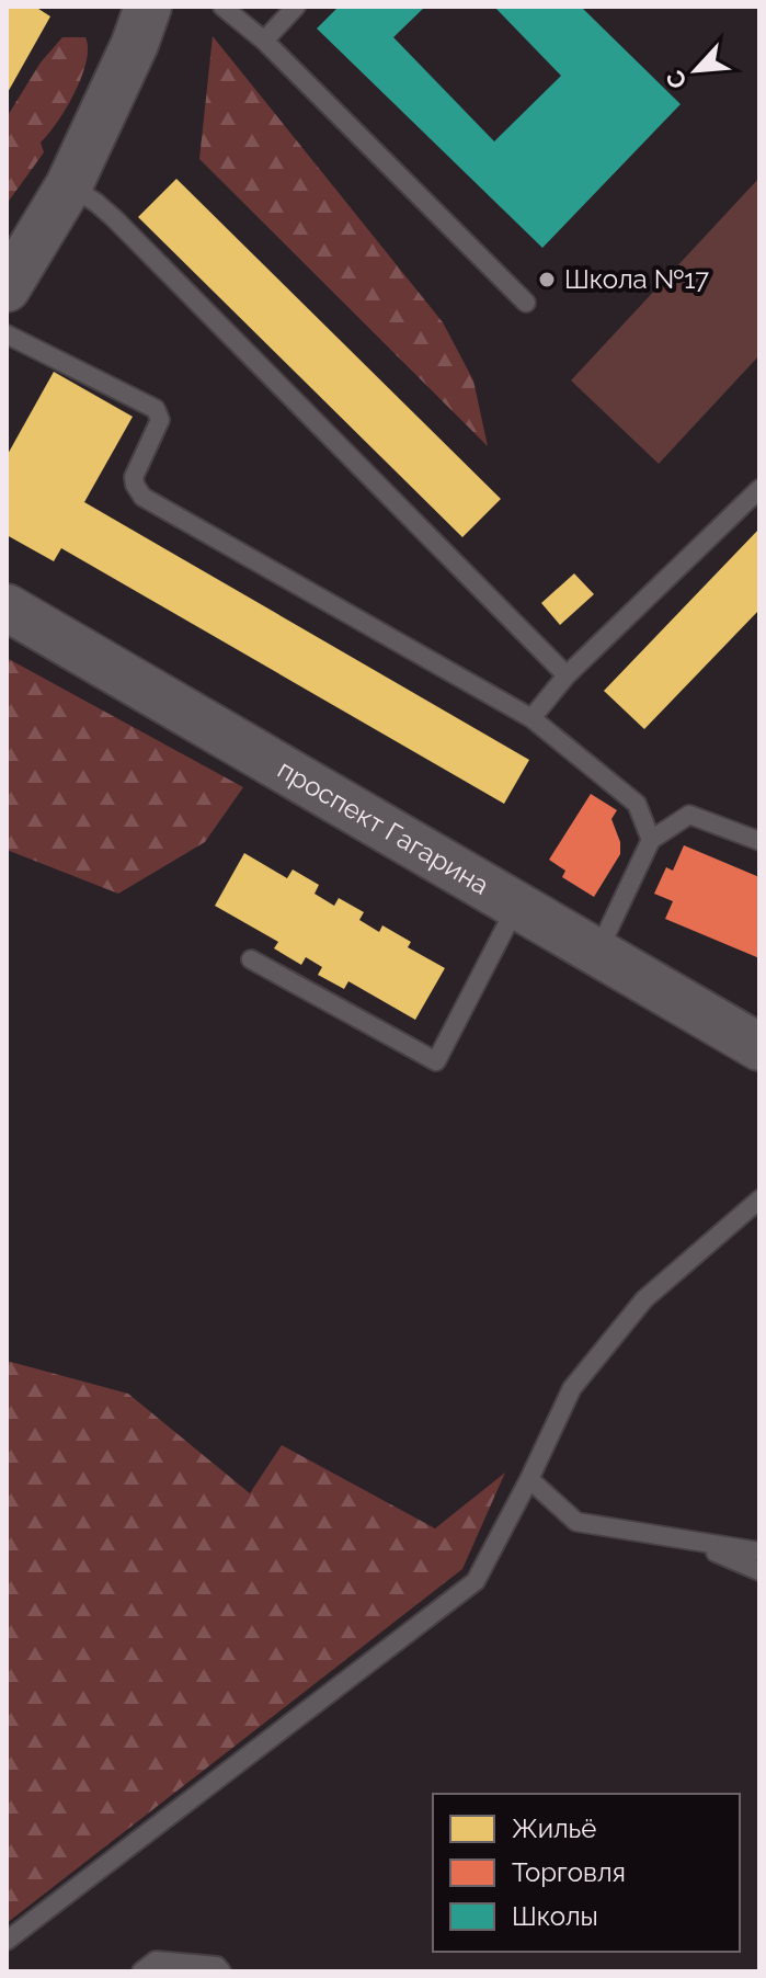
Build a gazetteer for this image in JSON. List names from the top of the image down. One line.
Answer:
{"streets":{"street":["проспект Гагарина"]},"places":["Школа №17"],"legend":["Жильё","Торговля","Школы"],"north":"bottom left"}
